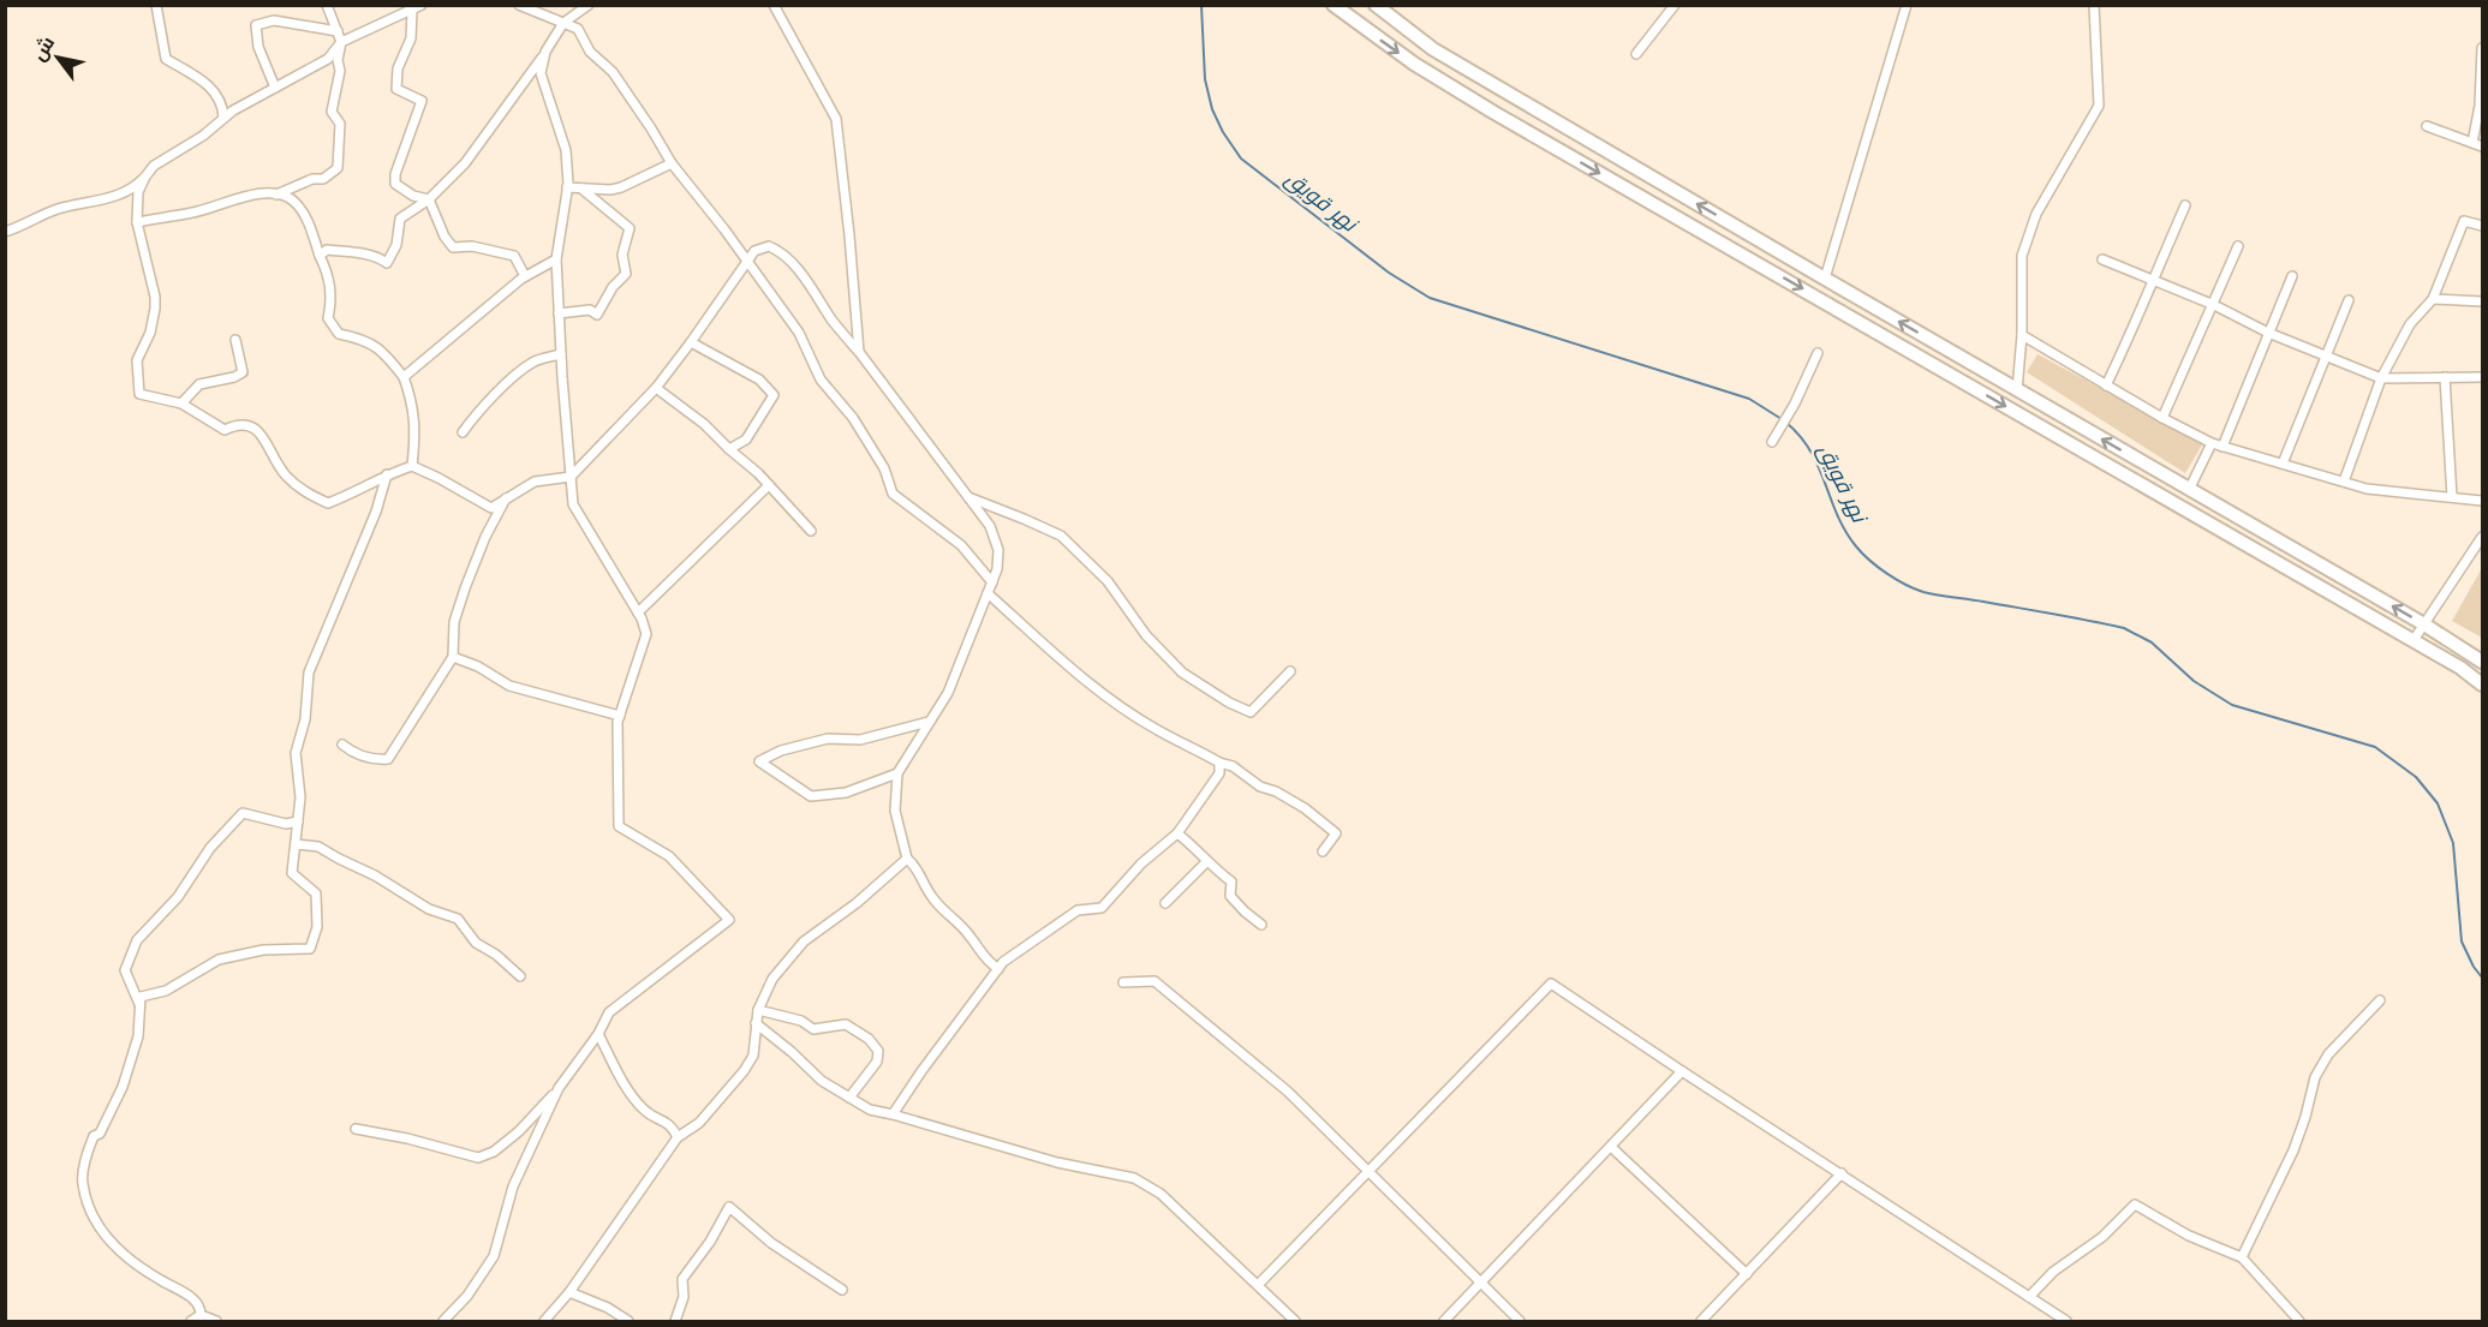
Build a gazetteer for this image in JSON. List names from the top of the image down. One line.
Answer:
{"water":["نهر قويق"],"north":"top left"}
